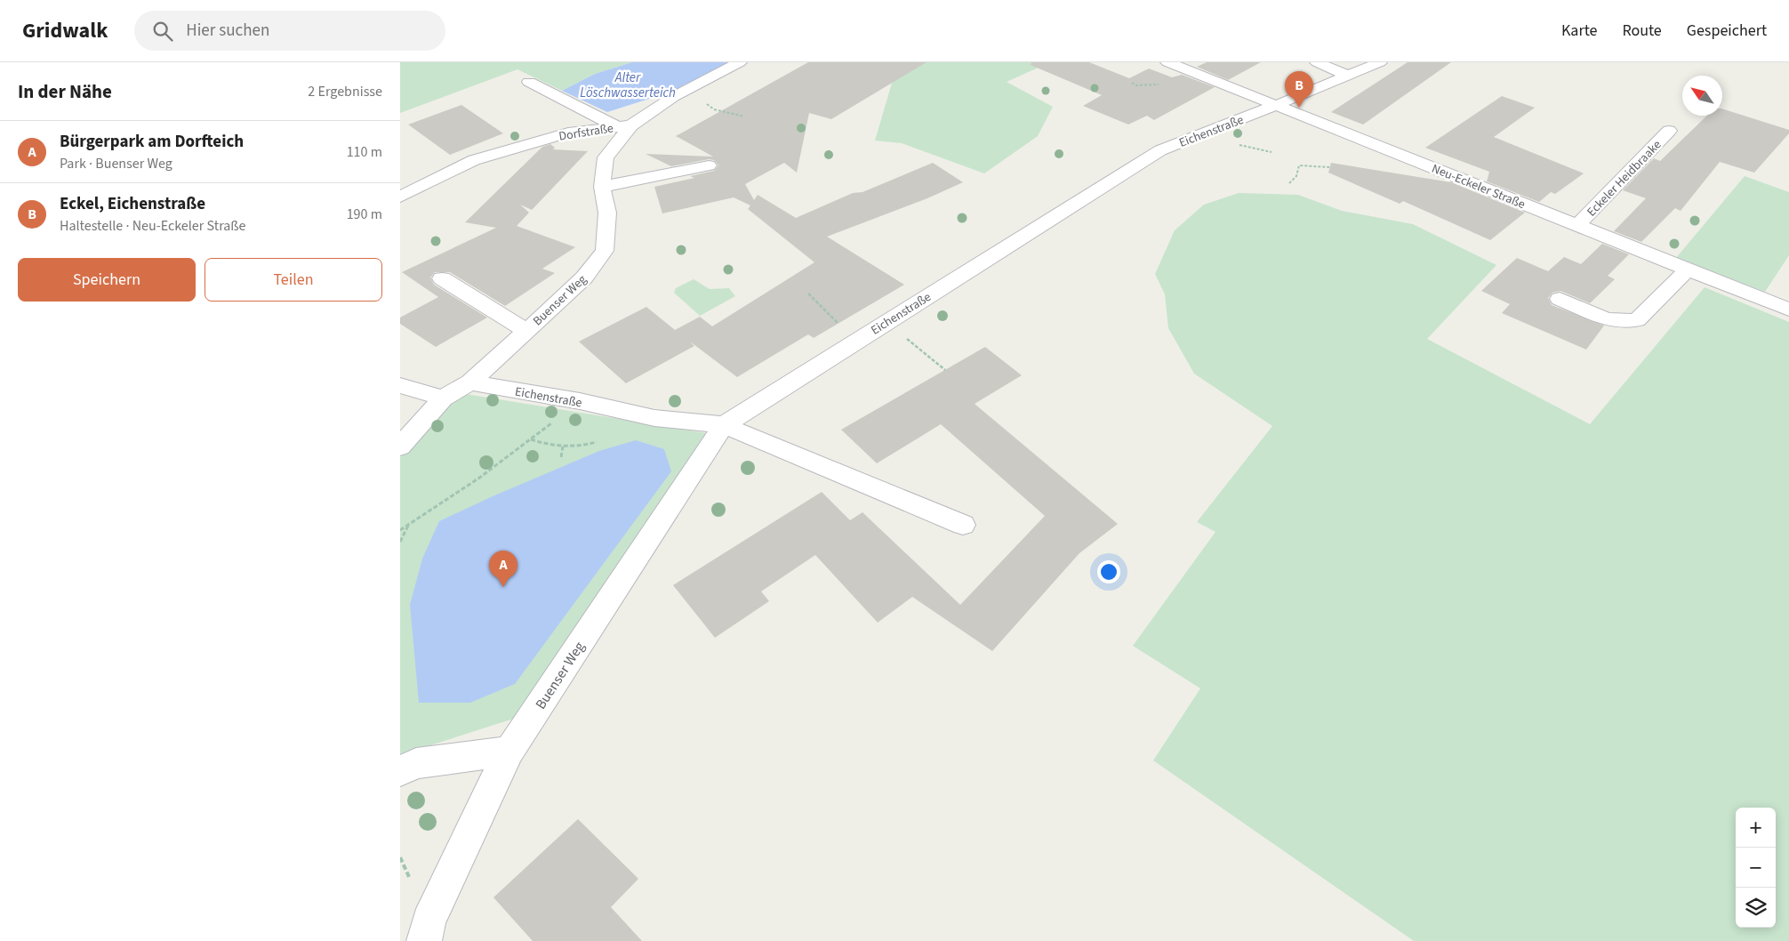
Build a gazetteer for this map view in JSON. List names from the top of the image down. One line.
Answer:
{"streets":{"street":["Eichenstraße","Dorfstraße","Eckeler Heidbraake","Neu-Eckeler Straße","Buenser Weg"]},"crossings":[["Eichenstraße","Neu-Eckeler Straße"],["Eichenstraße","Buenser Weg"],["Dorfstraße","Buenser Weg"],["Eckeler Heidbraake","Neu-Eckeler Straße"]],"water":["Alter Löschwasserteich"],"north":"top left","page":{"header":"Gridwalk","search":"Hier suchen","nav":["Karte","Route","Gespeichert"],"heading":["In der Nähe","2 Ergebnisse"],"pins":["B","A"],"list":[{"mark":"A","name":"Bürgerpark am Dorfteich","note":"Park · Buenser Weg","value":"110 m"},{"mark":"B","name":"Eckel, Eichenstraße","note":"Haltestelle · Neu-Eckeler Straße","value":"190 m"}],"buttons":["Speichern","Teilen"],"map_buttons":["+","−"]}}
